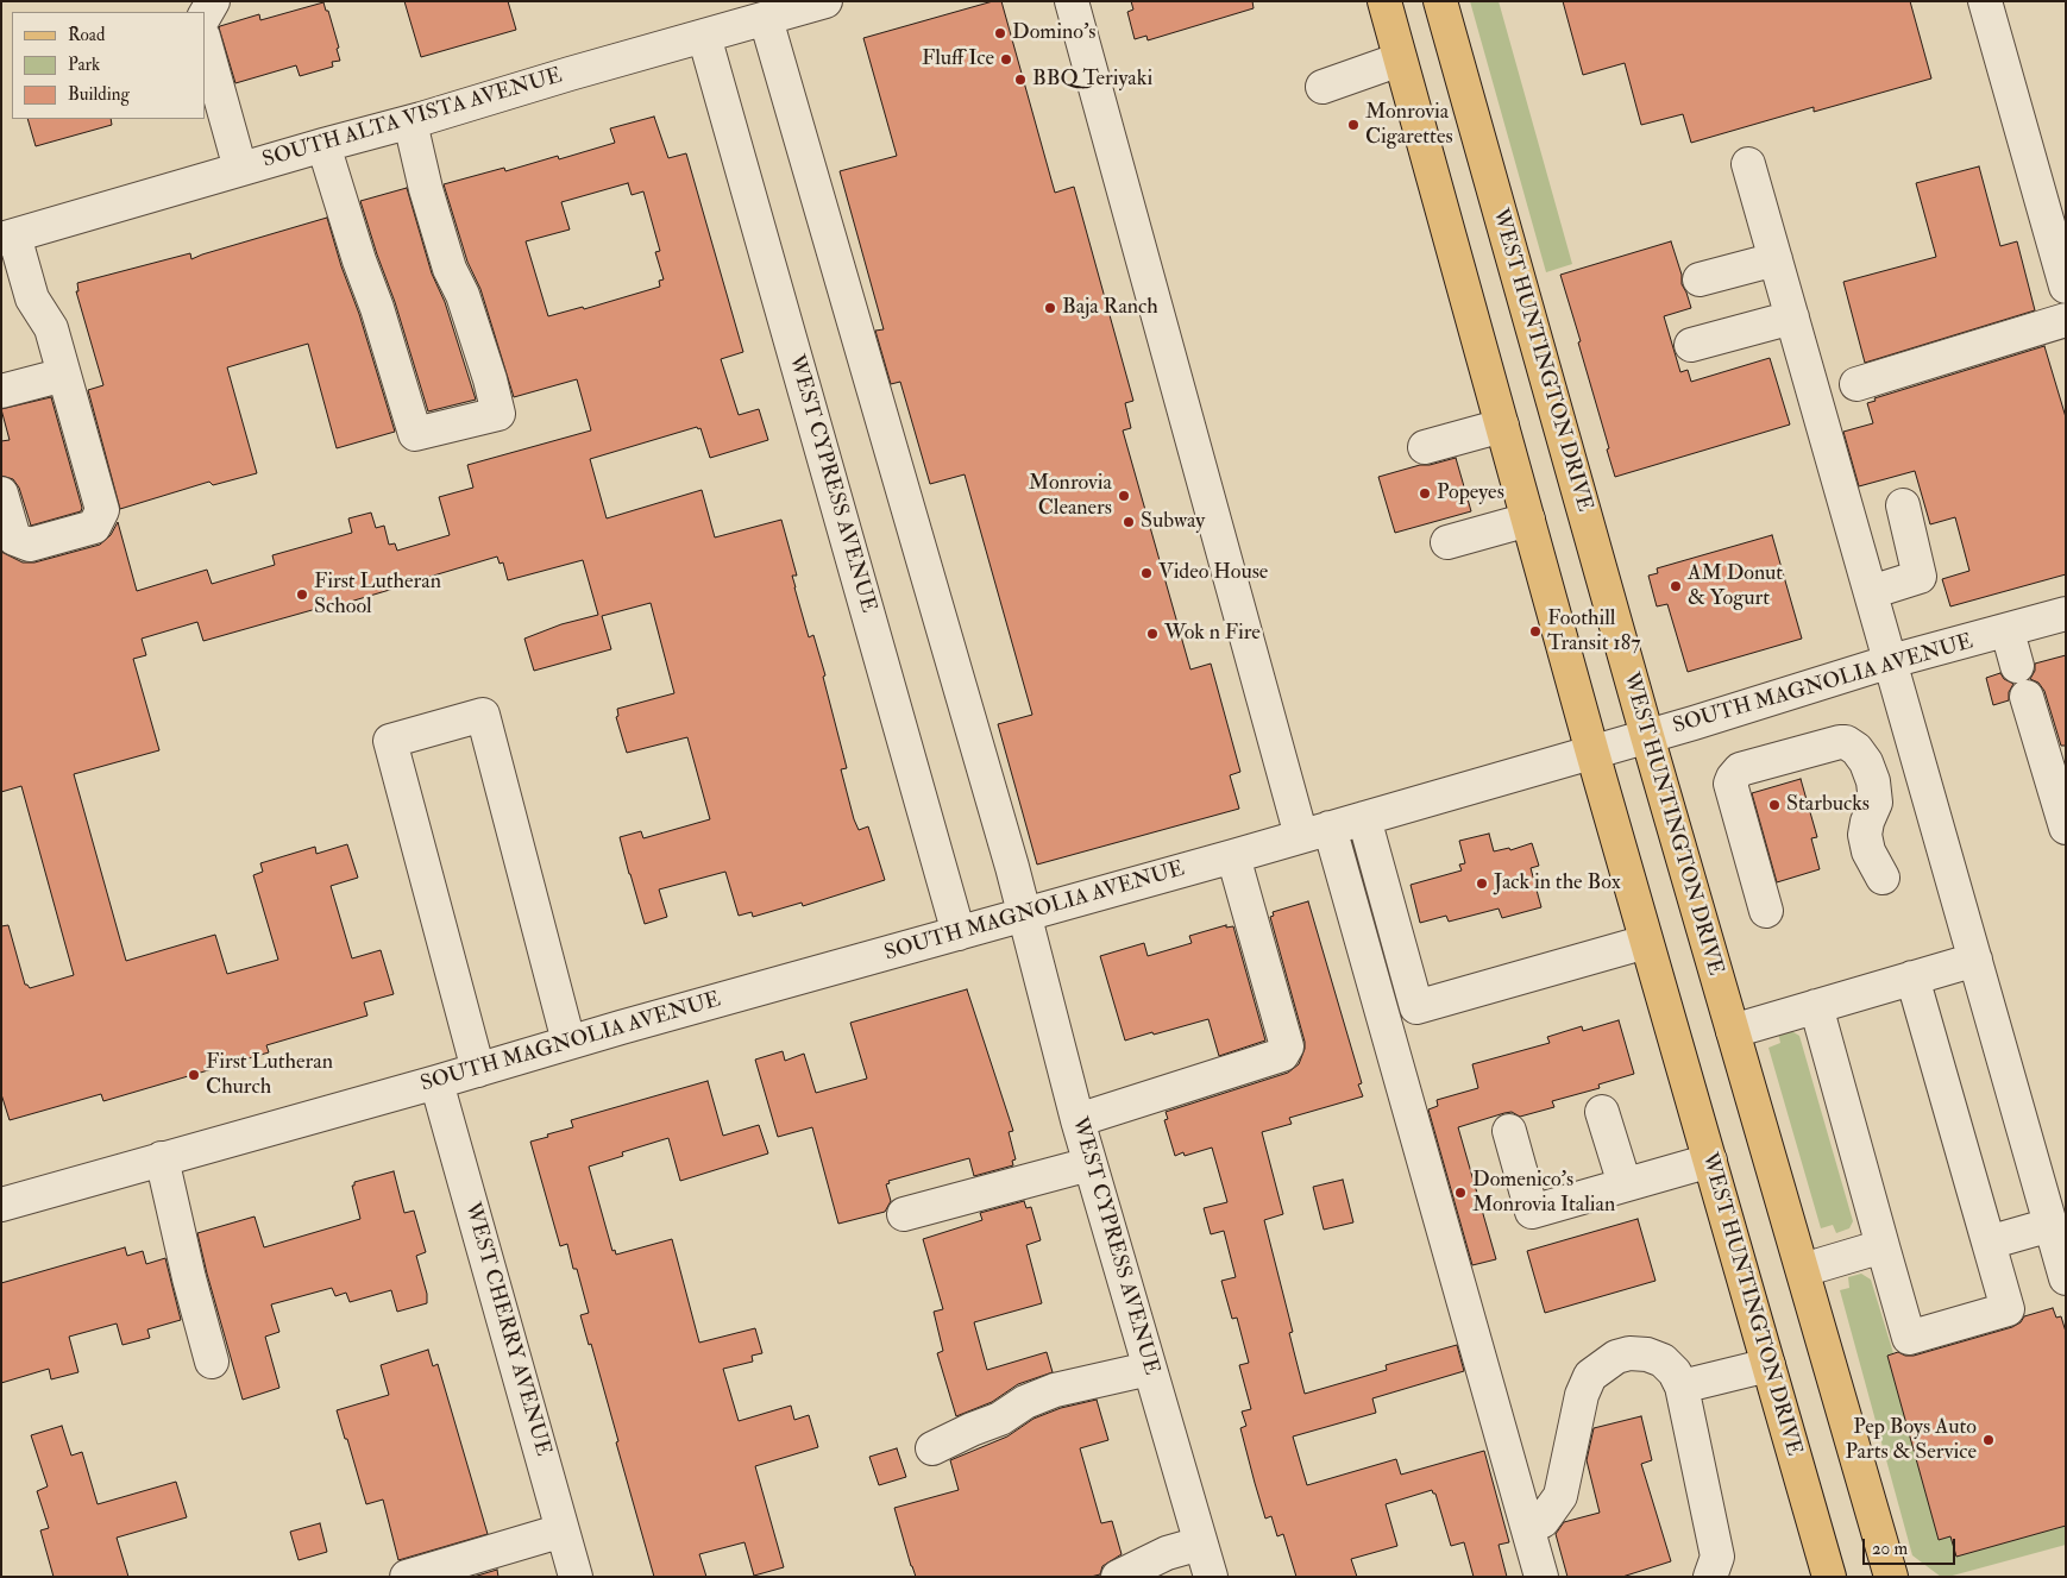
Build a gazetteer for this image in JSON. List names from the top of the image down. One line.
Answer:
{"streets":{"main road":["WEST HUNTINGTON DRIVE"],"street":["SOUTH ALTA VISTA AVENUE","WEST CYPRESS AVENUE","SOUTH MAGNOLIA AVENUE","WEST CHERRY AVENUE"]},"crossings":[["SOUTH ALTA VISTA AVENUE","WEST CYPRESS AVENUE"],["WEST HUNTINGTON DRIVE","SOUTH MAGNOLIA AVENUE"],["WEST CYPRESS AVENUE","SOUTH MAGNOLIA AVENUE"],["SOUTH MAGNOLIA AVENUE","WEST CHERRY AVENUE"]],"places":["Domino's","Fluff Ice","BBQ Teriyaki","Monrovia Cigarettes","Baja Ranch","Popeyes","Monrovia Cleaners","Subway","Video House","AM Donut & Yogurt","First Lutheran School","Foothill Transit 187","Wok n Fire","Starbucks","Jack in the Box","First Lutheran Church","Domenico's Monrovia Italian","Pep Boys Auto Parts & Service"],"legend":["Road","Park","Building"],"scale_bar":"20 m"}
